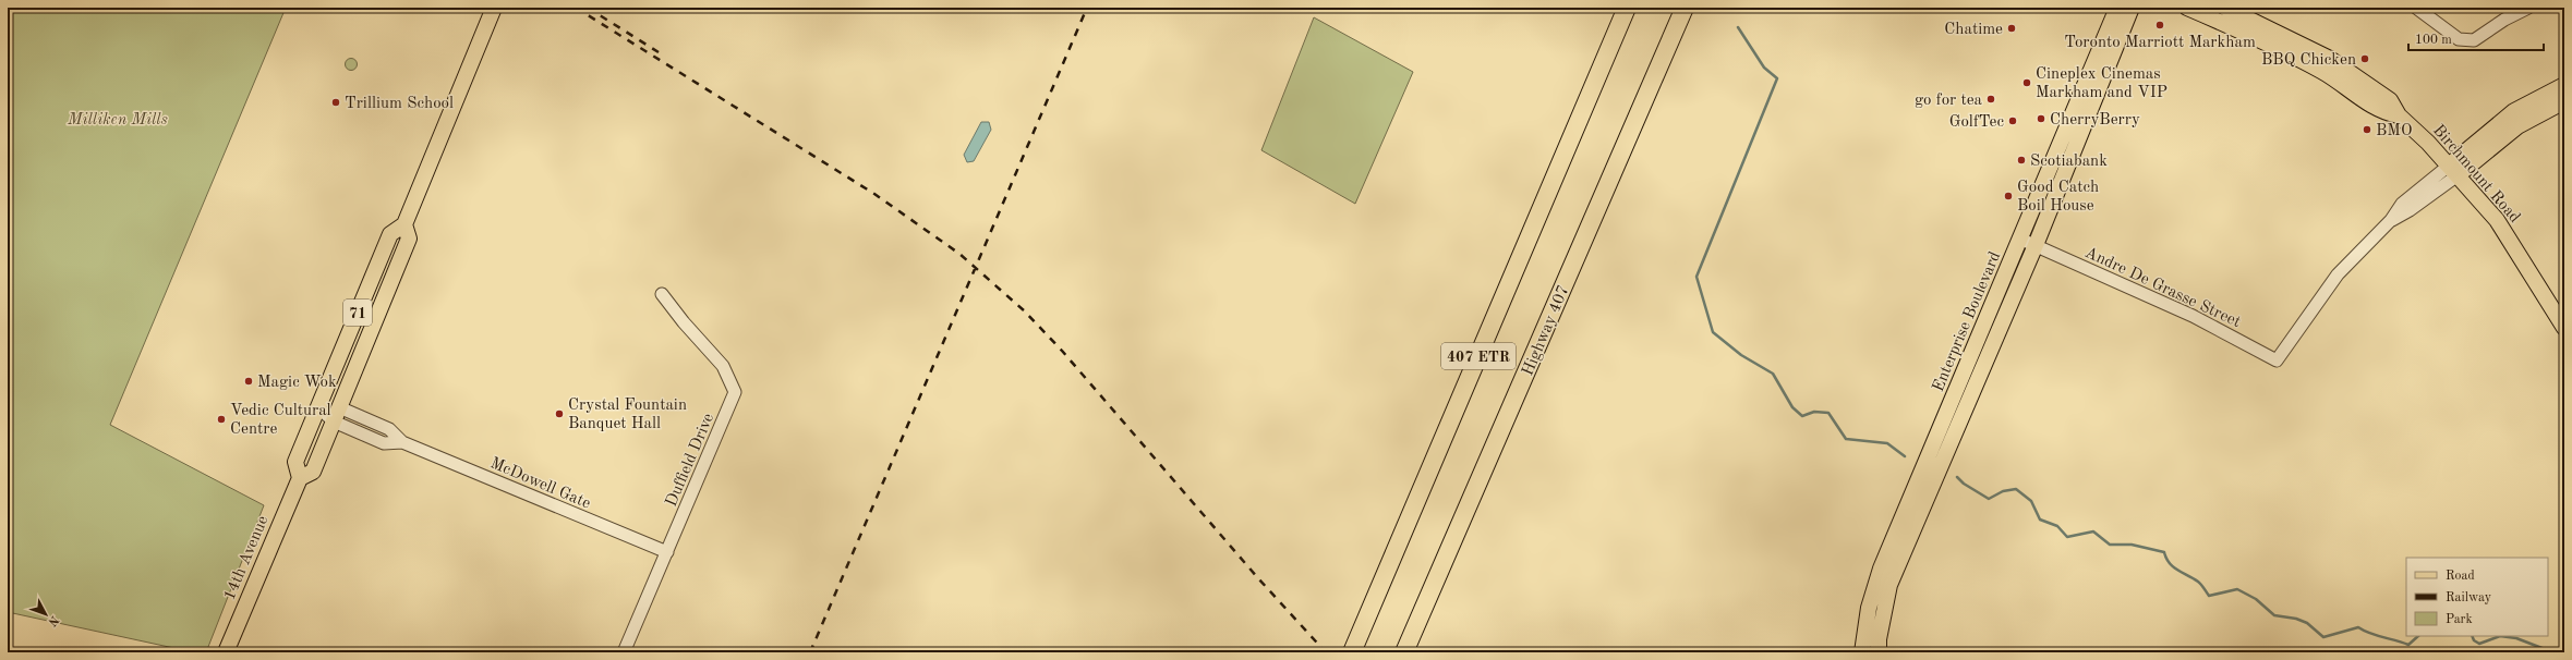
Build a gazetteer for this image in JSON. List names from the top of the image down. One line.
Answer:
{"streets":{"highway":["Highway 407","407 ETR"],"main road":["Birchmount Road","71","Enterprise Boulevard","14th Avenue"],"street":["Andre De Grasse Street","Duffield Drive","McDowell Gate"]},"crossings":[["Birchmount Road","Andre De Grasse Street"],["Andre De Grasse Street","Enterprise Boulevard"],["Duffield Drive","McDowell Gate"],["McDowell Gate","14th Avenue"]],"parks":["Milliken Mills"],"places":["Toronto Marriott Markham","Chatime","BBQ Chicken","Cineplex Cinemas Markham and VIP","go for tea","Trillium School","CherryBerry","GolfTec","BMO","Scotiabank","Good Catch Boil House","Magic Wok","Crystal Fountain Banquet Hall","Vedic Cultural Centre"],"legend":["Road","Railway","Park"],"scale_bar":"100 m","north":"bottom right"}
